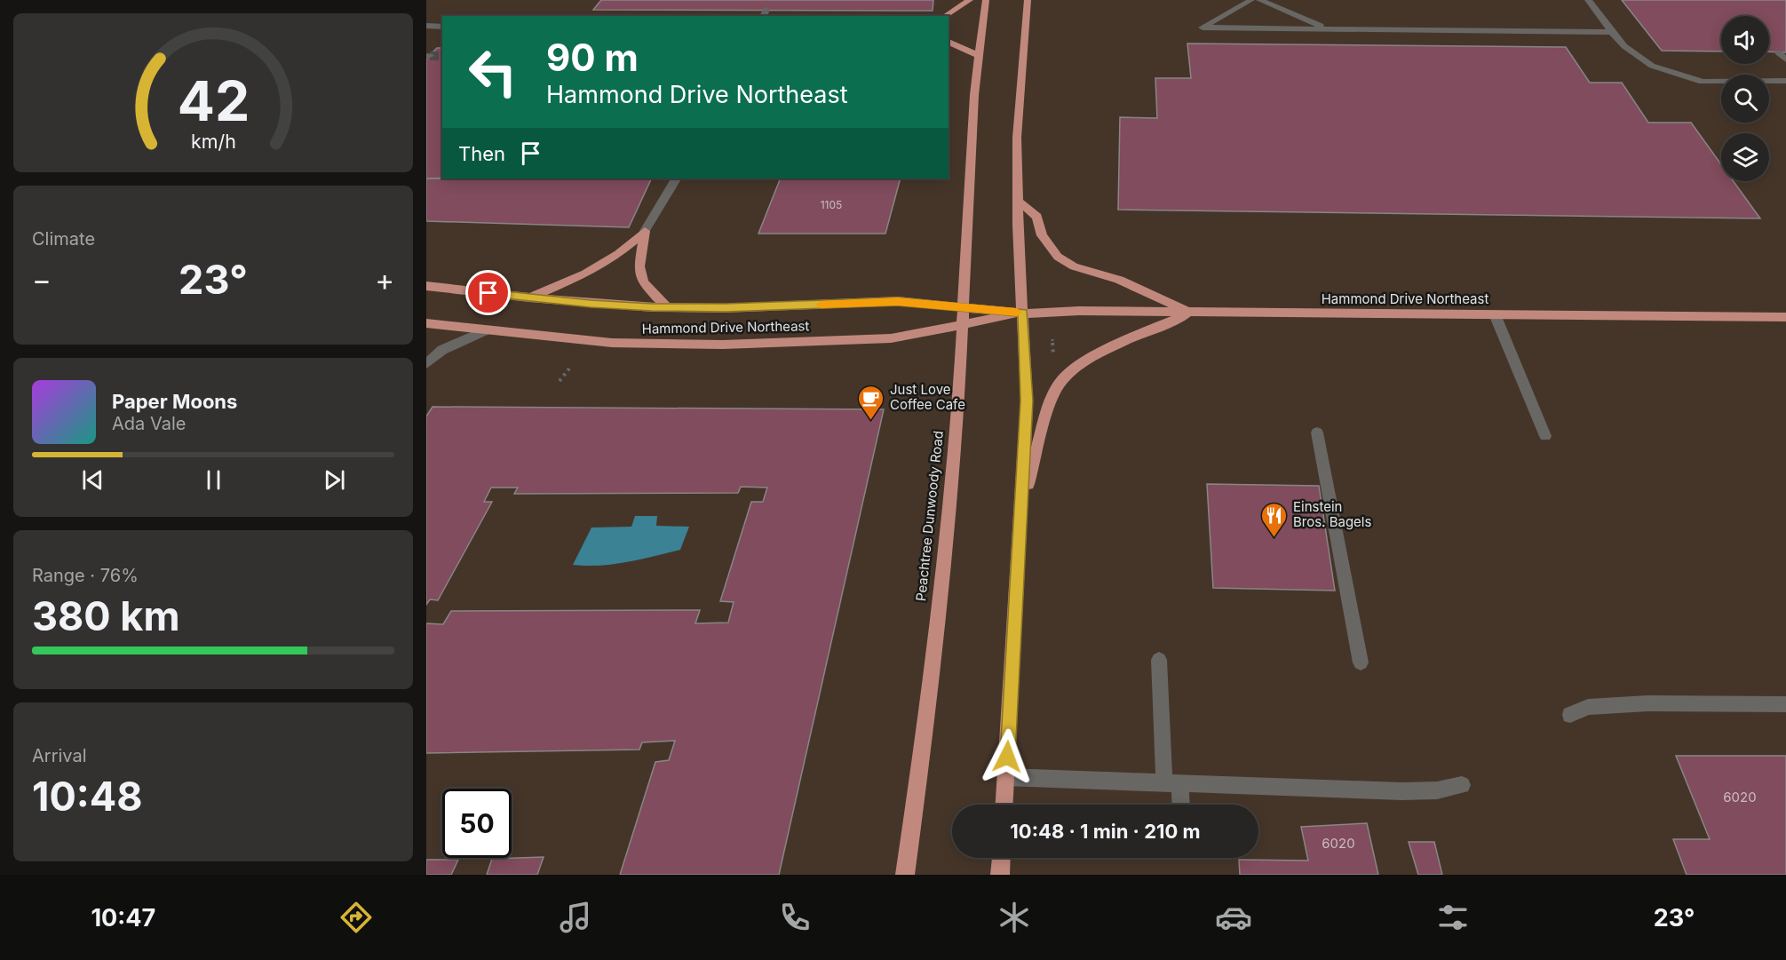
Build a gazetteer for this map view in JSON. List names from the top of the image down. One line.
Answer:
{"streets":{"main road":["Hammond Drive Northeast","Peachtree Dunwoody Road"]},"crossings":[["Hammond Drive Northeast","Peachtree Dunwoody Road"]],"places":{"cafe":["Just Love Coffee Cafe"],"restaurant":["Einstein Bros. Bagels"]},"house_numbers":["1105","6020","6020"],"page":{"turn":["90 m","Hammond Drive Northeast"],"then":"Then","tile":["Climate",["Range · 76%","380 km"],["Arrival","10:48"]],"heat":["−","23°","+"],"song":["Paper Moons","Ada Vale"],"limit":"50","trip":"10:48 · 1 min · 210 m","tabs":["10:47","23°"],"gauge":["42","km/h"]}}
